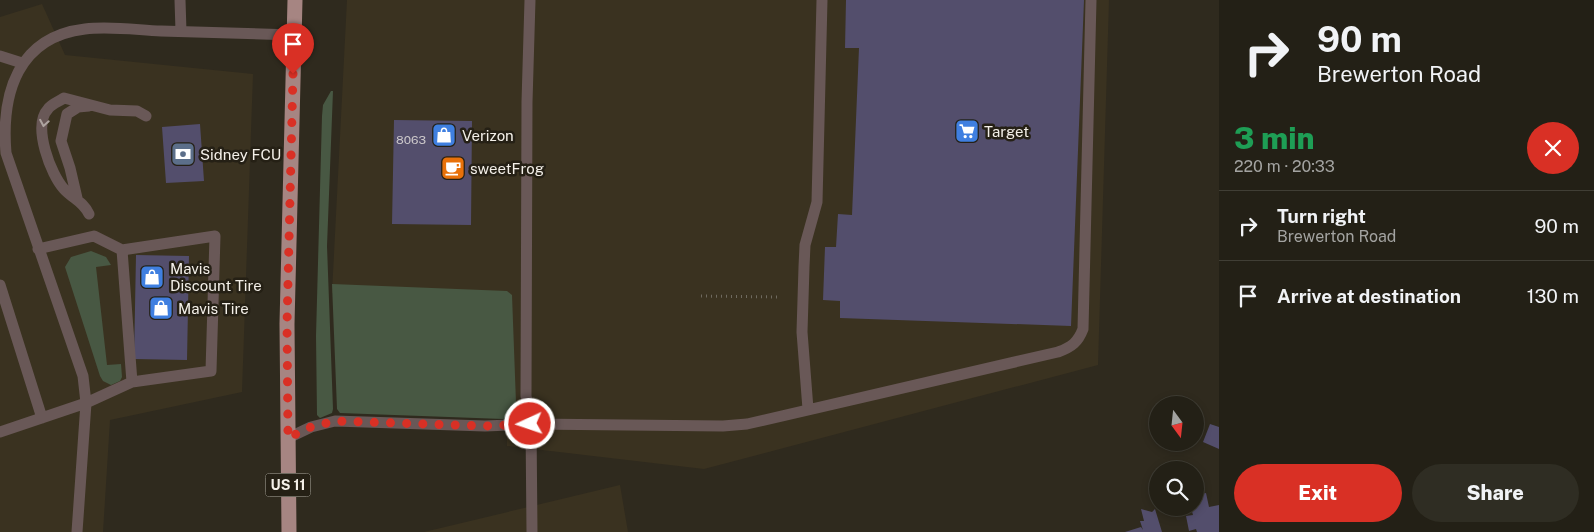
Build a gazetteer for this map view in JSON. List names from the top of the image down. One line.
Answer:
{"streets":{"main road":["US 11"]},"places":{"supermarket":["Target"],"shop":["Verizon","Mavis Discount Tire","Mavis Tire"],"bank":["Sidney FCU"],"cafe":["sweetFrog"]},"house_numbers":["8063"],"north":"bottom","page":{"turn":["90 m","Brewerton Road"],"heading":["3 min","220 m · 20:33"],"list":[{"name":"Turn right","note":"Brewerton Road","value":"90 m"},{"name":"Arrive at destination","value":"130 m"}],"buttons":["Exit","Share"]}}
